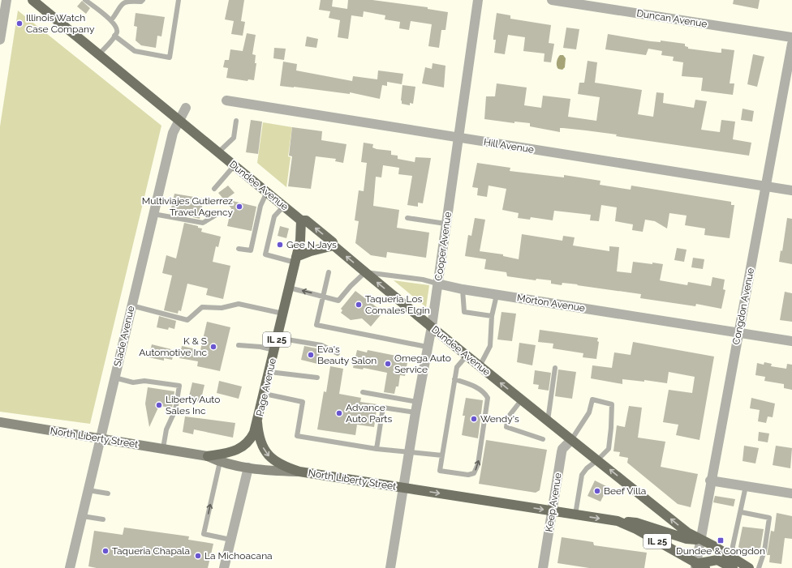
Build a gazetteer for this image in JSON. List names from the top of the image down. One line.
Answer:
{"streets":{"main road":["Dundee Avenue","IL 25","Page Avenue","North Liberty Street"],"street":["Duncan Avenue","Hill Avenue","Cooper Avenue","Morton Avenue","Congdon Avenue","Slade Avenue","Keep Avenue"]},"crossings":[["Hill Avenue","Cooper Avenue"],["Hill Avenue","Congdon Avenue"],["Dundee Avenue","Cooper Avenue"],["Dundee Avenue","Morton Avenue"],["Dundee Avenue","Congdon Avenue"],["Dundee Avenue","Slade Avenue"],["Dundee Avenue","Page Avenue"],["Dundee Avenue","Keep Avenue"],["Cooper Avenue","Morton Avenue"],["Cooper Avenue","North Liberty Street"],["Morton Avenue","Congdon Avenue"],["Congdon Avenue","North Liberty Street"],["Slade Avenue","North Liberty Street"],["Page Avenue","North Liberty Street"],["North Liberty Street","Keep Avenue"]],"one_way":["Dundee Avenue"],"places":{"other":["Illinois Watch Case Company","Multiviajes Gutierrez Travel Agency","Gee N Jays","Taqueria Los Comales Elgin","K & S Automotive Inc","Eva's Beauty Salon","Omega Auto Service","Liberty Auto Sales Inc","Advance Auto Parts","Wendy's","Beef Villa","Taqueria Chapala","La Michoacana"],"transit":["Dundee & Congdon"]}}
